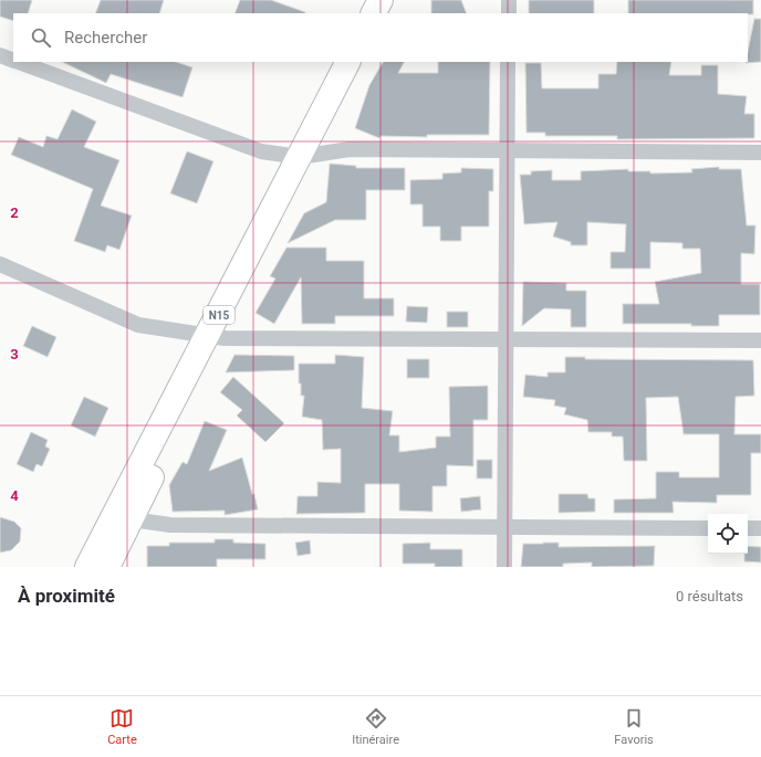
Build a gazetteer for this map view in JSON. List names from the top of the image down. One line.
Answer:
{"streets":{"highway":["N15"]},"page":{"search":"Rechercher","heading":["À proximité","0 résultats"],"nav":["Carte","Itinéraire","Favoris"]},"grid":{"rows":["2","3","4"]}}
